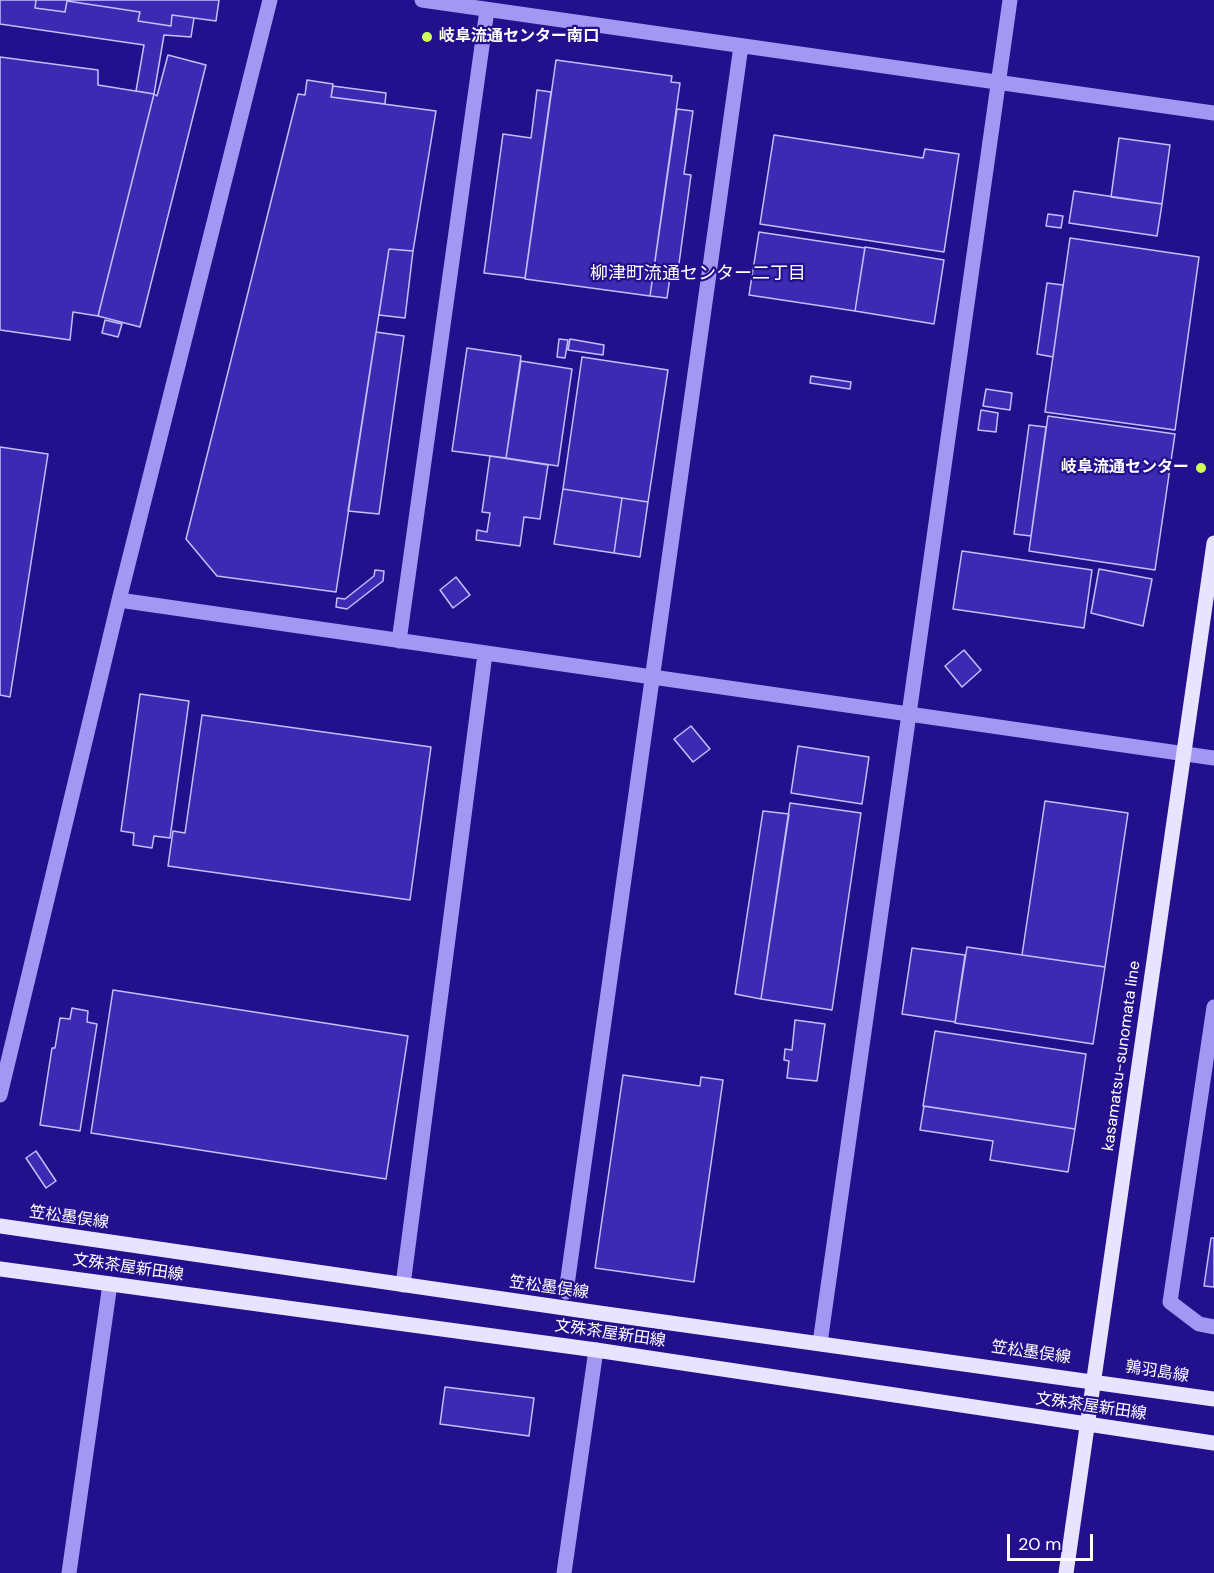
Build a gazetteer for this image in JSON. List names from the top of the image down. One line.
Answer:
{"streets":{"main road":["kasamatsu-sunomata line","笠松墨俣線","文殊茶屋新田線","鶉羽島線"]},"crossings":[["kasamatsu-sunomata line","笠松墨俣線"],["kasamatsu-sunomata line","文殊茶屋新田線"],["kasamatsu-sunomata line","鶉羽島線"],["笠松墨俣線","鶉羽島線"]],"districts":["柳津町流通センター二丁目"],"places":["岐阜流通センター南口","岐阜流通センター"],"scale_bar":"20 m"}
